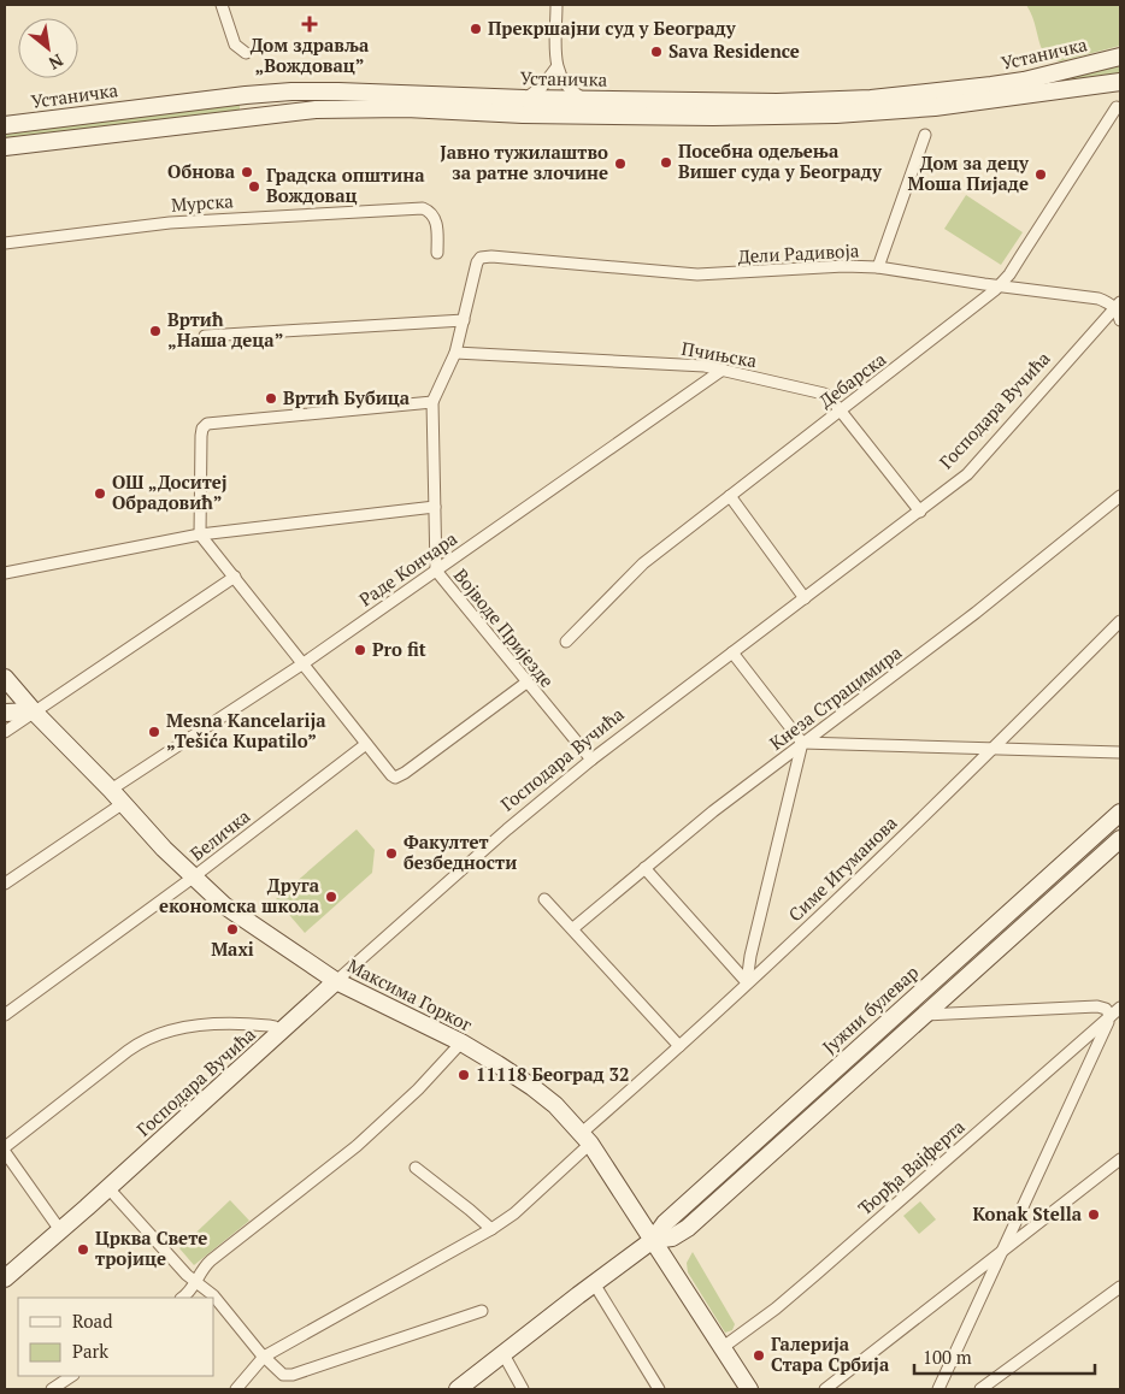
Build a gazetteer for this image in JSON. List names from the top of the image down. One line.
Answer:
{"streets":{"main road":["Устаничка","Господара Вучића","Максима Горког","Јужни булевар"],"street":["Мурска","Дели Радивоја","Пчињска","Дебарска","Раде Кончара","Војводе Пријезде","Кнеза Страцимира","Беличка","Симе Игуманова","Ђорђа Вајферта"]},"crossings":[["Дели Радивоја","Дебарска"],["Дели Радивоја","Господара Вучића"],["Дели Радивоја","Војводе Пријезде"],["Пчињска","Дебарска"],["Пчињска","Господара Вучића"],["Пчињска","Раде Кончара"],["Пчињска","Војводе Пријезде"],["Господара Вучића","Војводе Пријезде"],["Господара Вучића","Максима Горког"],["Раде Кончара","Војводе Пријезде"],["Раде Кончара","Максима Горког"],["Беличка","Максима Горког"],["Симе Игуманова","Максима Горког"],["Максима Горког","Јужни булевар"],["Максима Горког","Ђорђа Вајферта"]],"places":{"health":["Дом здравља „Вождовац”"],"other":["Прекршајни суд у Београду","Sava Residence","Посебна одељења Вишег суда у Београду","Јавно тужилаштво за ратне злочине","Обнова","Дом за децу Моша Пијаде","Градска општина Вождовац","Вртић „Наша деца”","Вртић Бубица","ОШ „Доситеј Обрадовић”","Pro fit","Mesna Kancelarija „Tešića Kupatilo”","Факултет безбедности","Друга економска школа","Maxi","11118 Београд 32","Konak Stella","Црква Свете тројице","Галерија Стара Србија"]},"legend":["Road","Park"],"scale_bar":"100 m","north":"bottom right"}
